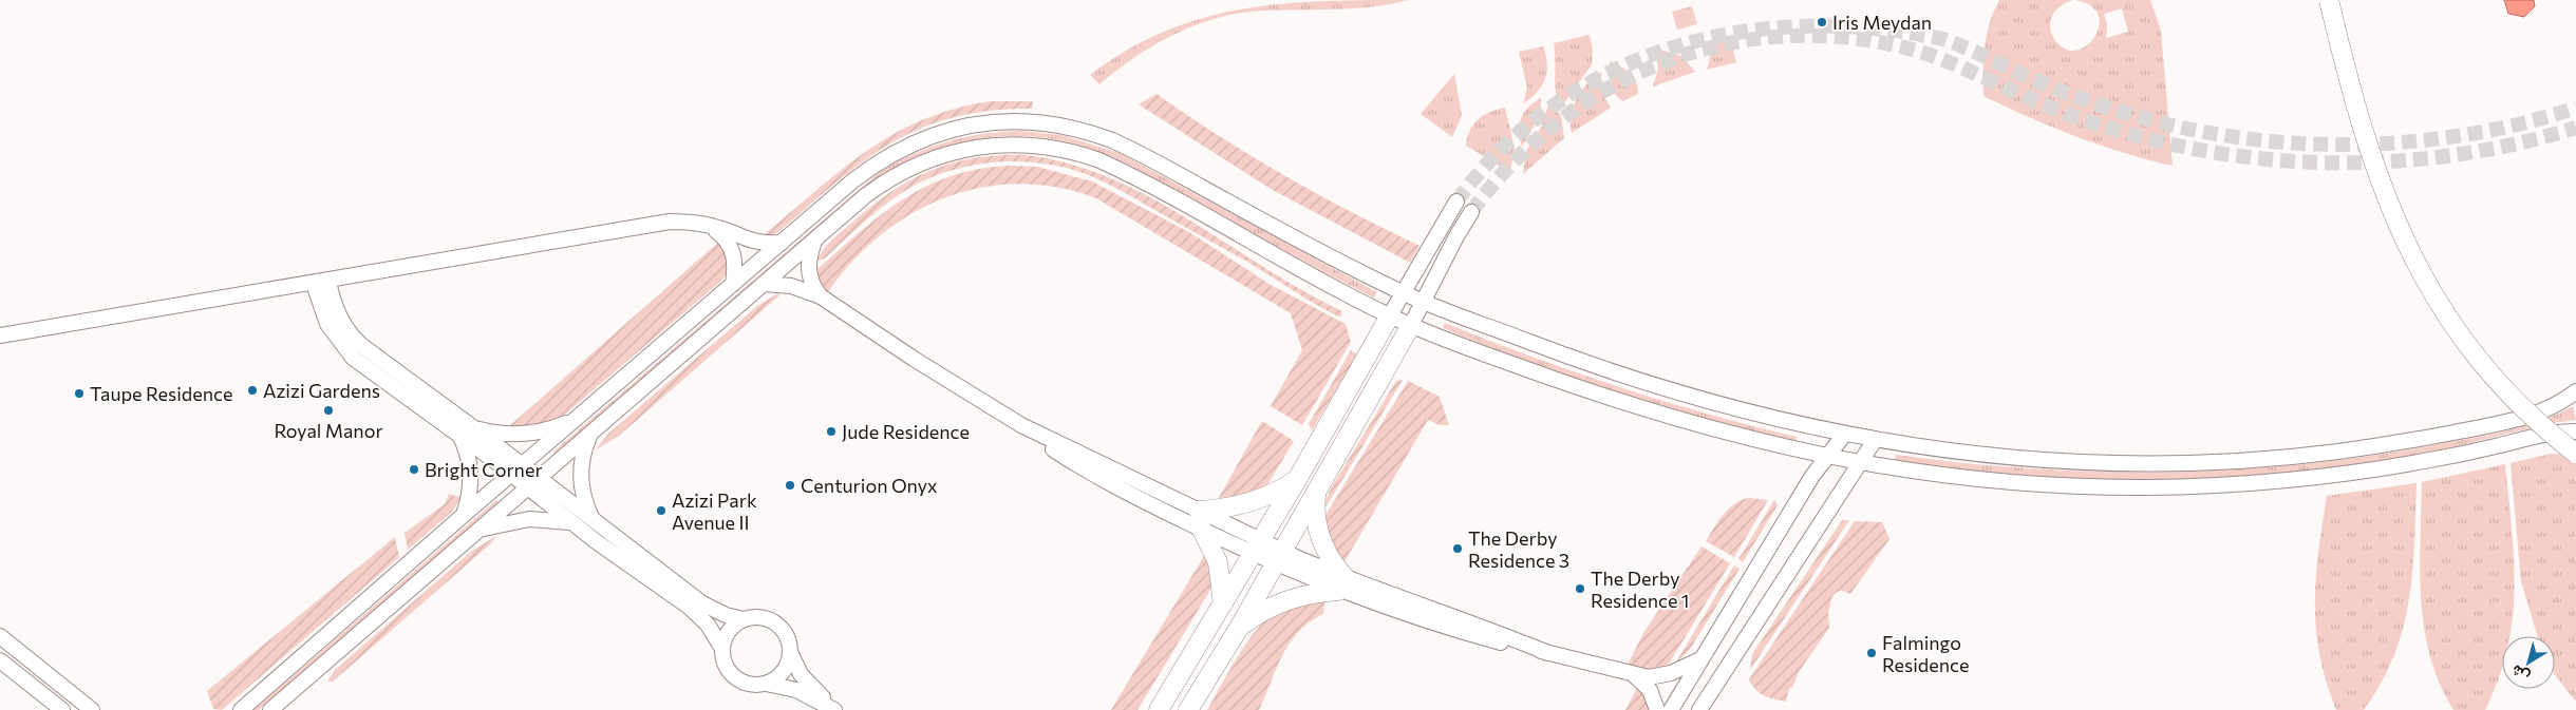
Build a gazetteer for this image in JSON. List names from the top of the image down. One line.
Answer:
{"places":["Iris Meydan","Azizi Gardens","Taupe Residence","Royal Manor","Jude Residence","Bright Corner","Centurion Onyx","Azizi Park Avenue II","The Derby Residence 3","The Derby Residence 1","Falmingo Residence"],"north":"bottom left"}
